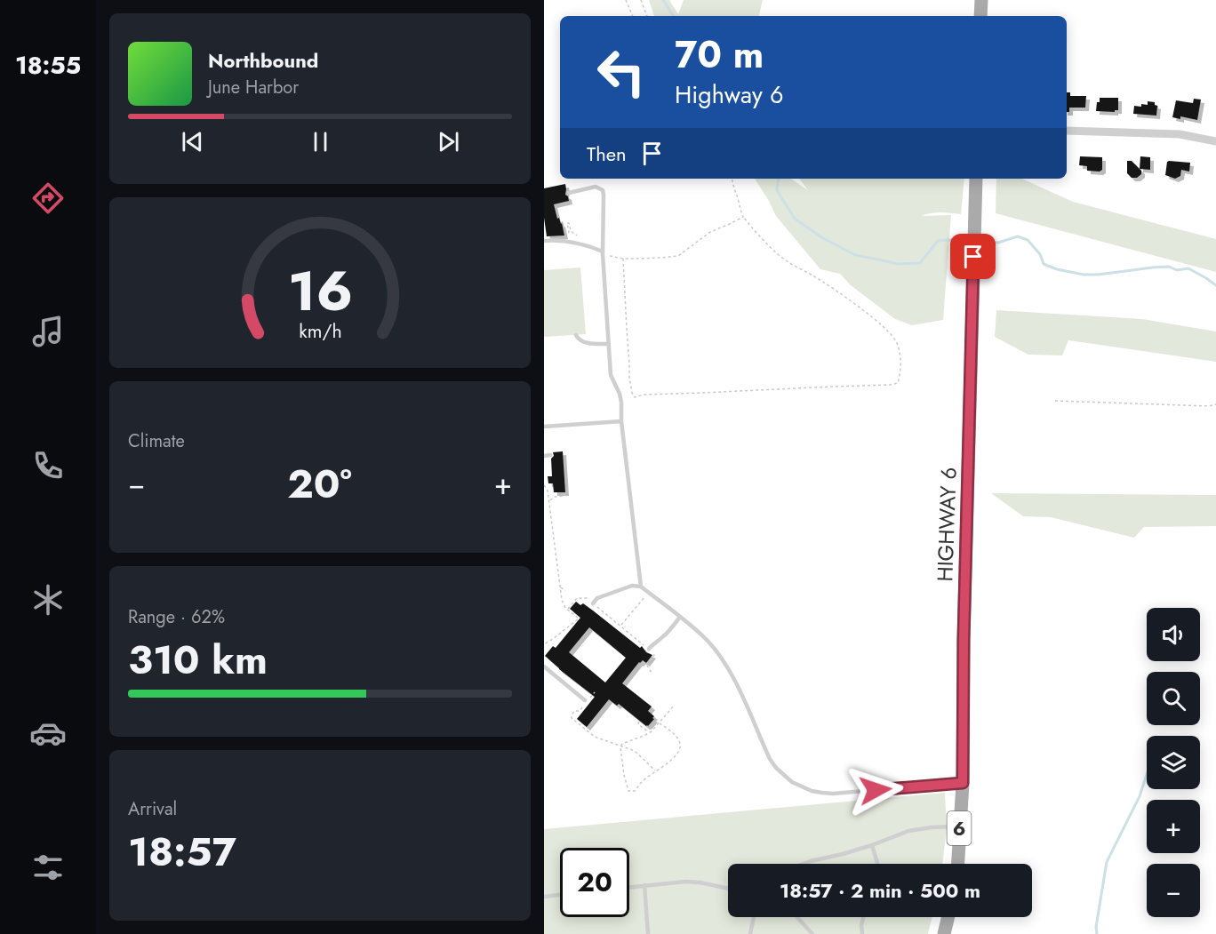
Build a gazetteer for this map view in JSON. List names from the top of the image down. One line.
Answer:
{"streets":{"main road":["HIGHWAY 6","6"]},"page":{"tabs":"18:55","turn":["70 m","Highway 6"],"song":["Northbound","June Harbor"],"then":"Then","tile":["Climate",["Range · 62%","310 km"],["Arrival","18:57"]],"heat":["−","20°","+"],"map_buttons":["+","−"],"limit":"20","trip":"18:57 · 2 min · 500 m","gauge":["16","km/h"]}}
